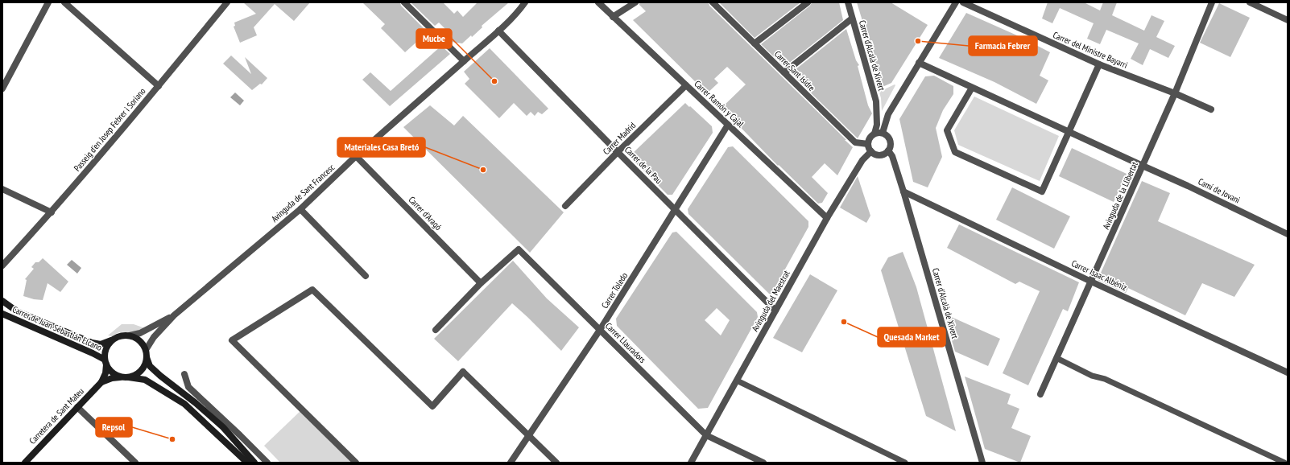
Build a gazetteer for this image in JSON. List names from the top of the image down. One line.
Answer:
{"streets":{"main road":["Carrer de Juan Sebastián Elcano","Carretera de Sant Mateu"],"street":["Carrer del Ministre Bayarri","Carrer d'Alcalà de Xivert","Carrer Sant Isidre","Carrer Ramón y Cajal","Passeig d'en Josep Febrer i Soriano","Carrer Madrid","Carrer de la Pau","Camí de Jovani","Avinguda de Sant Francesc","Avinguda de la Llibertat","Carrer d'Aragó","Carrer Isaac Albéniz","Carrer Toledo","Avinguda del Maestrat","Carrer Llauradors"]},"crossings":[["Carrer del Ministre Bayarri","Avinguda de la Llibertat"],["Carrer d'Alcalà de Xivert","Carrer Sant Isidre"],["Carrer d'Alcalà de Xivert","Carrer Isaac Albéniz"],["Carrer d'Alcalà de Xivert","Avinguda del Maestrat"],["Carrer Sant Isidre","Avinguda del Maestrat"],["Carrer Ramón y Cajal","Carrer Madrid"],["Carrer Ramón y Cajal","Carrer Toledo"],["Carrer Ramón y Cajal","Avinguda del Maestrat"],["Carrer Madrid","Carrer de la Pau"],["Carrer de la Pau","Avinguda de Sant Francesc"],["Carrer de la Pau","Carrer Toledo"],["Carrer de la Pau","Avinguda del Maestrat"],["Camí de Jovani","Avinguda de la Llibertat"],["Avinguda de Sant Francesc","Carrer d'Aragó"],["Avinguda de Sant Francesc","Carrer de Juan Sebastián Elcano"],["Avinguda de Sant Francesc","Carretera de Sant Mateu"],["Avinguda de la Llibertat","Carrer Isaac Albéniz"],["Carrer d'Aragó","Carrer Llauradors"],["Carrer Toledo","Carrer Llauradors"],["Avinguda del Maestrat","Carrer Llauradors"],["Carrer de Juan Sebastián Elcano","Carretera de Sant Mateu"]],"places":["Farmacia Febrer","Mucbe","Materiales Casa Bretó","Quesada Market","Repsol"]}
